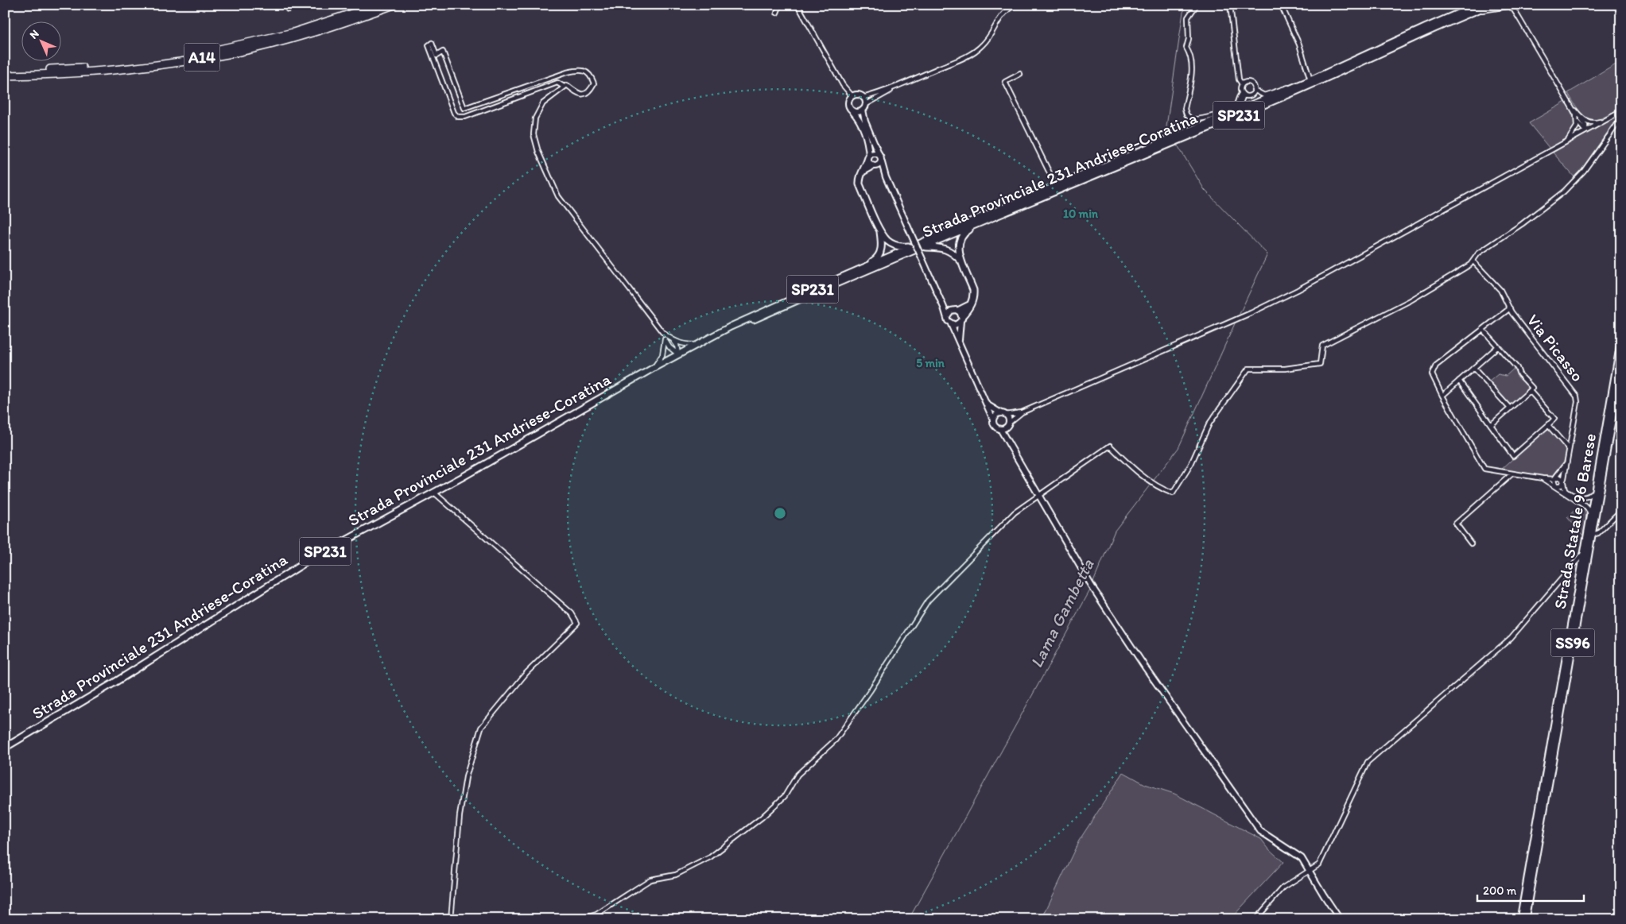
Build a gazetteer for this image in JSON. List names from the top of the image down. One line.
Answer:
{"streets":{"highway":["A14"],"main road":["SP231","Strada Provinciale 231 Andriese-Coratina","Strada Statale 96 Barese","SS96"],"street":["Via Picasso"]},"water":["Lama Gambetta"],"scale_bar":"200 m","north":"top left","rings":["10 min","5 min"]}
